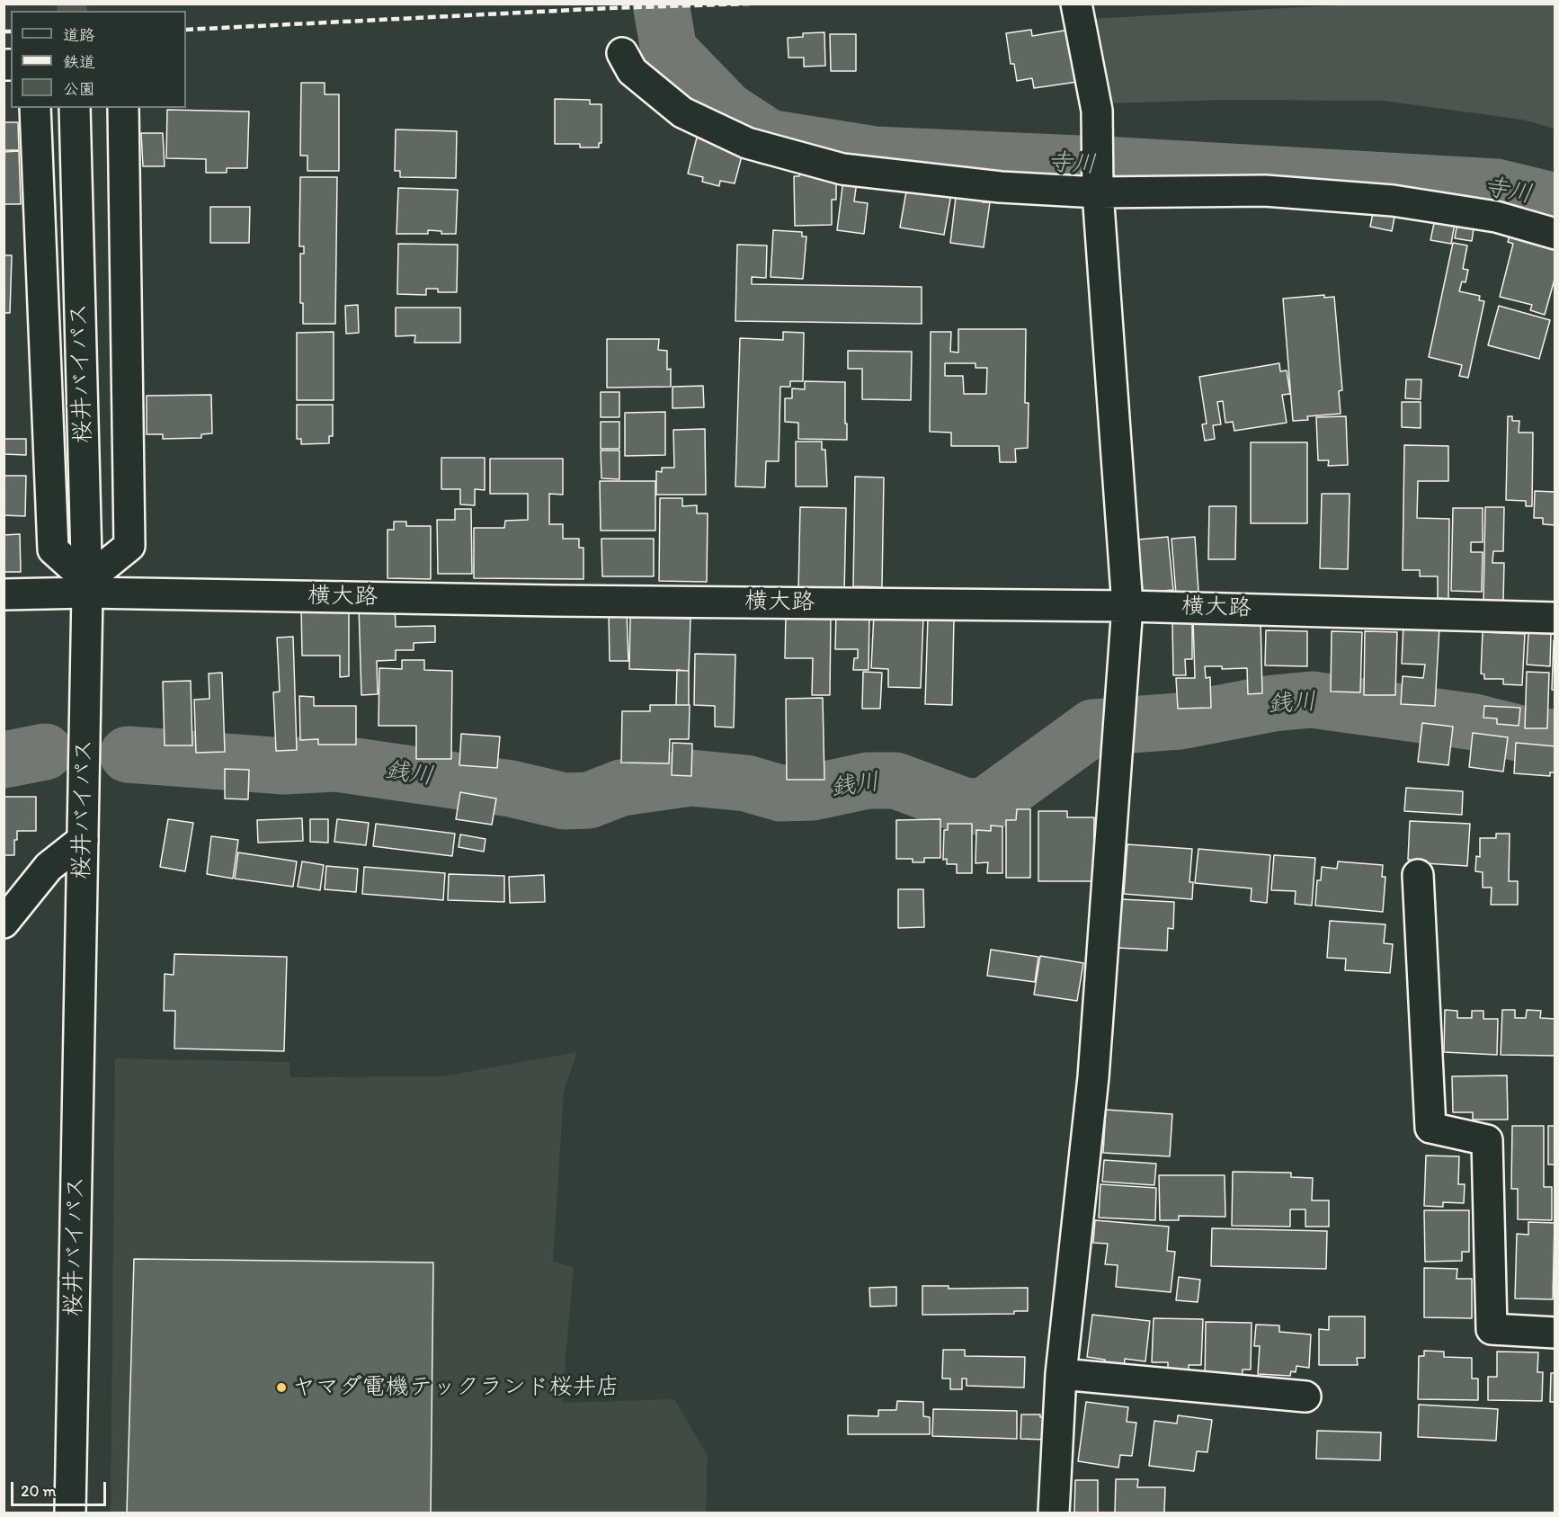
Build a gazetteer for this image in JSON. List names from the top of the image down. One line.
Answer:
{"streets":{"main road":["桜井バイパス","横大路"]},"crossings":[["桜井バイパス","横大路"]],"water":["寺川","銭川"],"places":["ヤマダ電機テックランド桜井店"],"legend":["道路","鉄道","公園"],"scale_bar":"20 m"}
